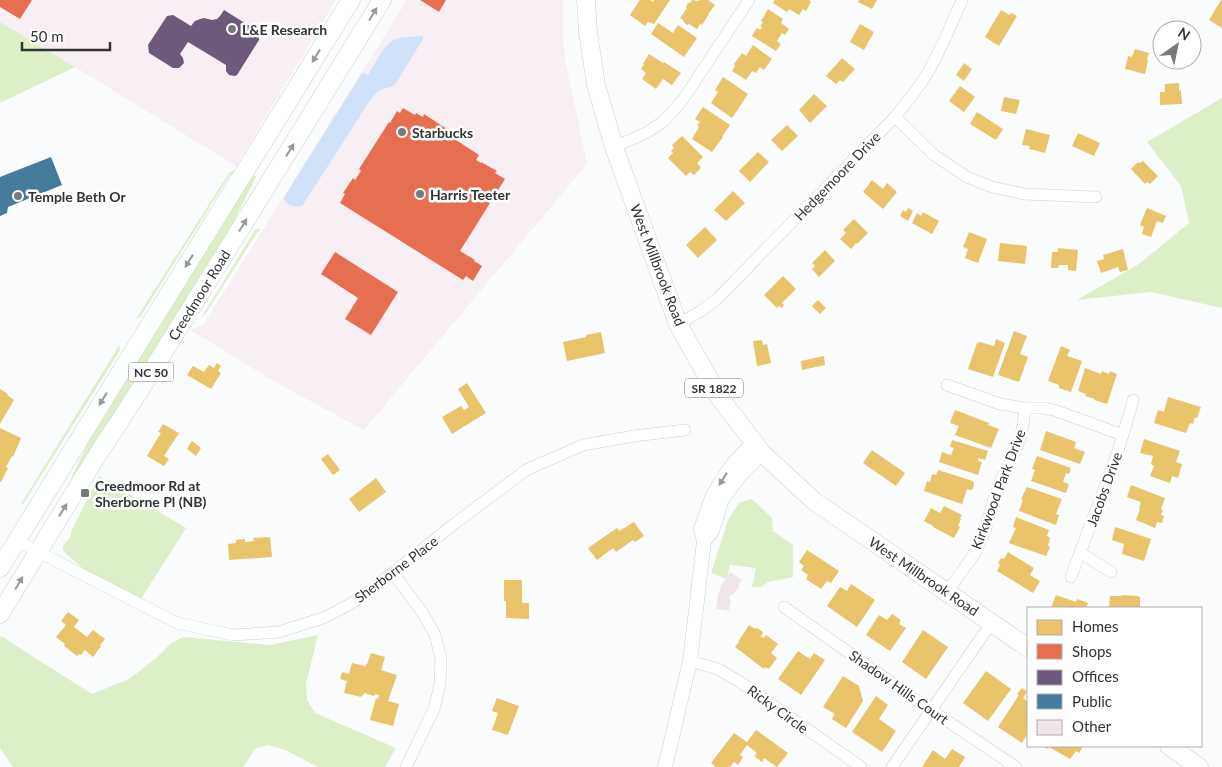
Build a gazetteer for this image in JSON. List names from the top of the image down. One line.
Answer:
{"streets":{"main road":["West Millbrook Road","Creedmoor Road","NC 50","SR 1822"],"street":["Hedgemoore Drive","Kirkwood Park Drive","Jacobs Drive","Sherborne Place","Shadow Hills Court","Ricky Circle"]},"crossings":[["Hedgemoore Drive","West Millbrook Road"],["West Millbrook Road","Kirkwood Park Drive"],["Creedmoor Road","Sherborne Place"]],"places":{"other":["L&E Research","Starbucks","Harris Teeter","Temple Beth Or"],"transit":["Creedmoor Rd at Sherborne Pl (NB)"]},"legend":["Homes","Shops","Offices","Public","Other"],"scale_bar":"50 m","north":"top right"}
